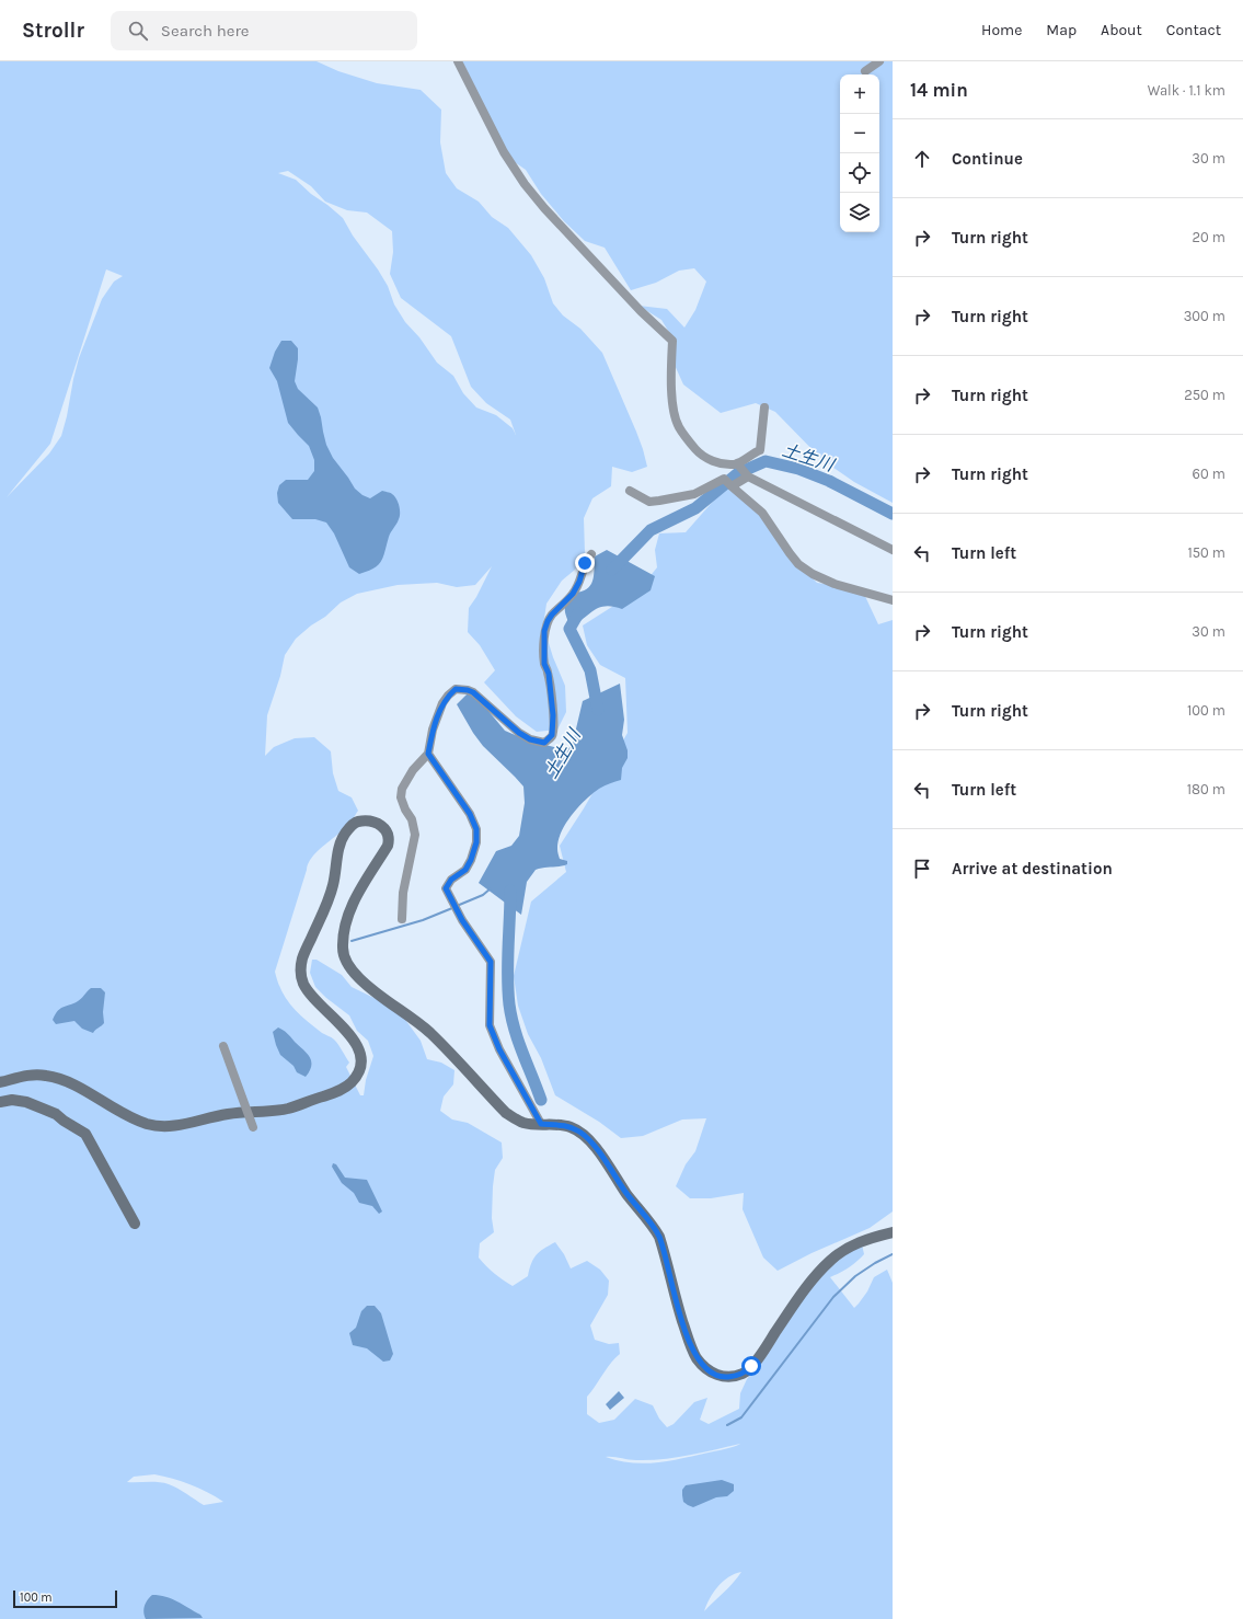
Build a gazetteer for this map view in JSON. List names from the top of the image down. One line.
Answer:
{"water":["土生川"],"scale_bar":"100 m","page":{"header":"Strollr","search":"Search here","nav":["Home","Map","About","Contact"],"heading":["14 min","Walk · 1.1 km"],"map_buttons":["+","−"],"list":[["Continue","30 m"],["Turn right","20 m"],["Turn right","300 m"],["Turn right","250 m"],["Turn right","60 m"],["Turn left","150 m"],["Turn right","30 m"],["Turn right","100 m"],["Turn left","180 m"],"Arrive at destination"],"scale":"100 m"}}
